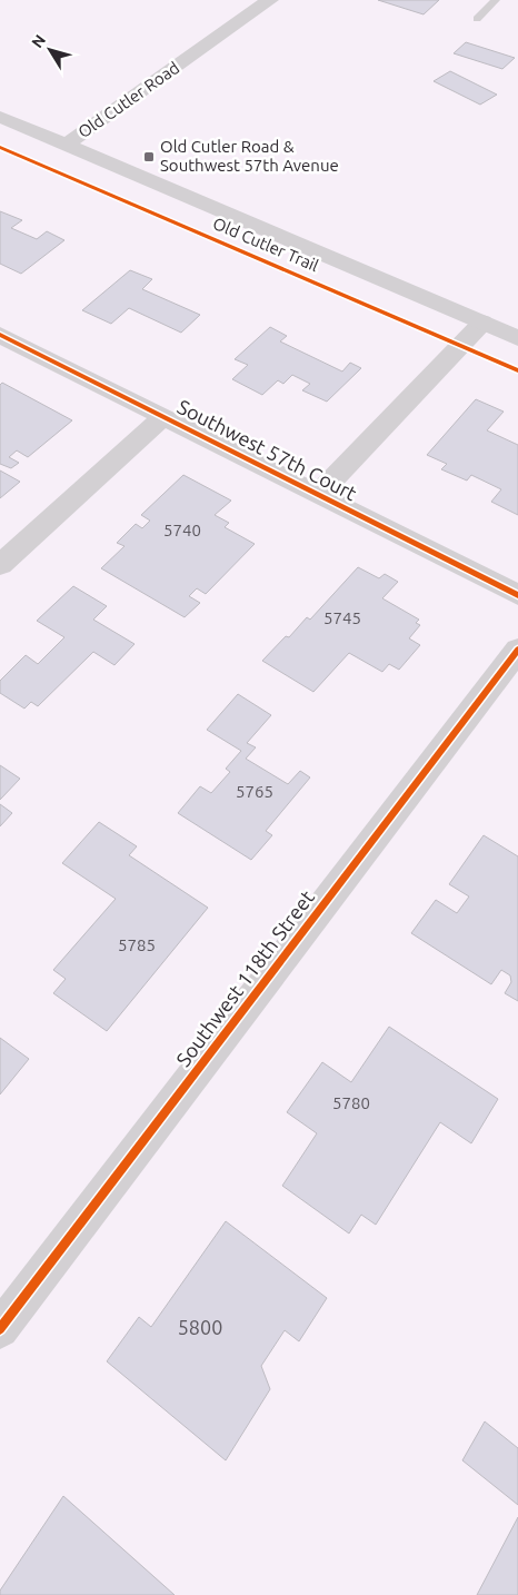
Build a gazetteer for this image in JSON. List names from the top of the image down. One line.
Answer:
{"streets":{"street":["Old Cutler Road","Southwest 57th Court","Southwest 118th Street"],"cycle path":["Old Cutler Trail"]},"places":{"transit":["Old Cutler Road & Southwest 57th Avenue"]},"house_numbers":["5740","5745","5765","5785","5780","5800"],"north":"top left"}
